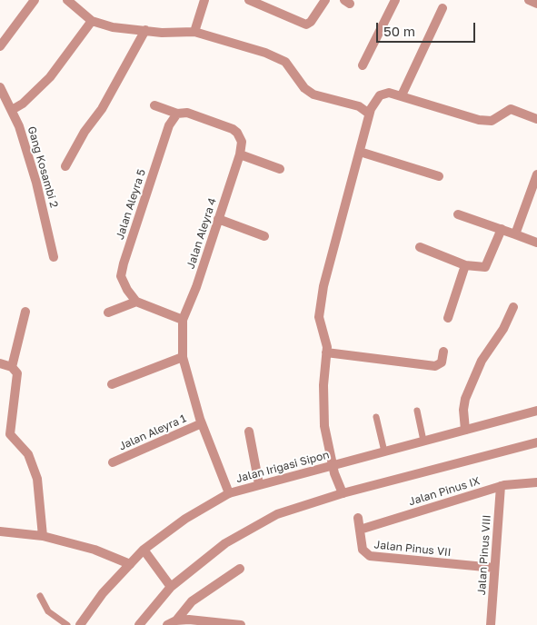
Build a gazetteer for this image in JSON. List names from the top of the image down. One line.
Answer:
{"streets":{"street":["Gang Kosambi 2","Jalan Aleyra 5","Jalan Aleyra 4","Jalan Aleyra 1","Jalan Irigasi Sipon","Jalan Pinus IX","Jalan Pinus VII","Jalan Pinus VIII"]},"crossings":[["Jalan Pinus IX","Jalan Pinus VII"],["Jalan Pinus IX","Jalan Pinus VIII"],["Jalan Pinus VII","Jalan Pinus VIII"]],"scale_bar":"50 m"}
